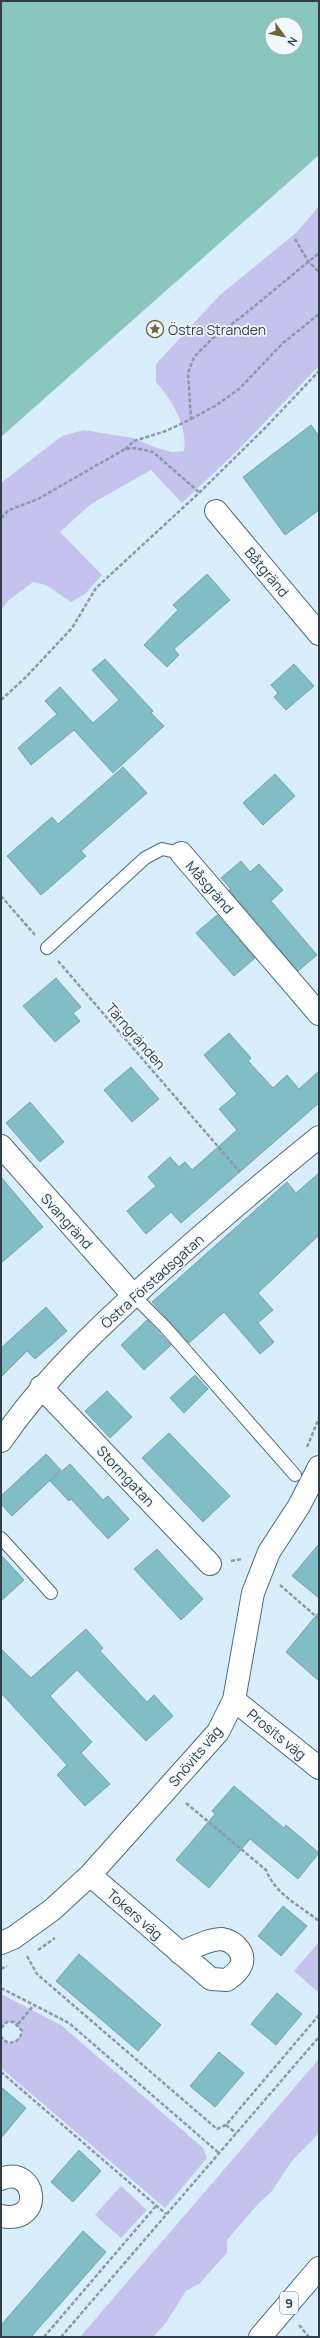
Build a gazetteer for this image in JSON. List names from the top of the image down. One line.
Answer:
{"streets":{"street":["Båtgränd","Måsgränd","Svangränd","Östra Förstadsgatan","Stormgatan","Prosits väg","Snövits väg","Tokers väg","9"],"path":["Tärngränden"]},"crossings":[["Måsgränd","Tärngränden"],["Tärngränden","Östra Förstadsgatan"],["Svangränd","Östra Förstadsgatan"],["Östra Förstadsgatan","Stormgatan"],["Prosits väg","Snövits väg"],["Snövits väg","Tokers väg"]],"places":{"place":["Östra Stranden"]},"north":"bottom right"}
